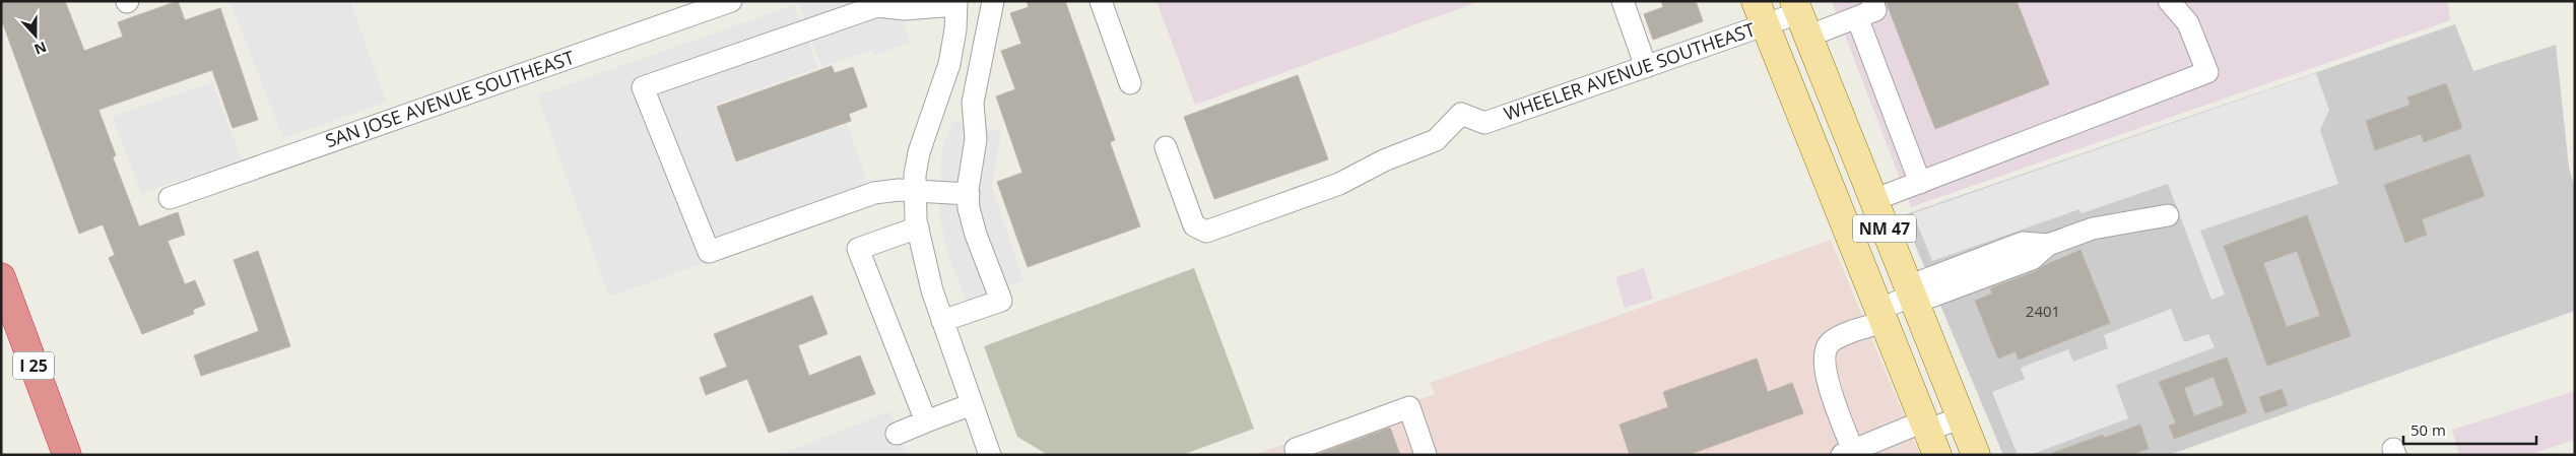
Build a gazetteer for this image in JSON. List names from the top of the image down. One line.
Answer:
{"streets":{"highway":["I 25"],"main road":["NM 47"],"street":["WHEELER AVENUE SOUTHEAST","SAN JOSE AVENUE SOUTHEAST"]},"crossings":[["WHEELER AVENUE SOUTHEAST","NM 47"]],"house_numbers":["2401"],"scale_bar":"50 m","north":"bottom"}
